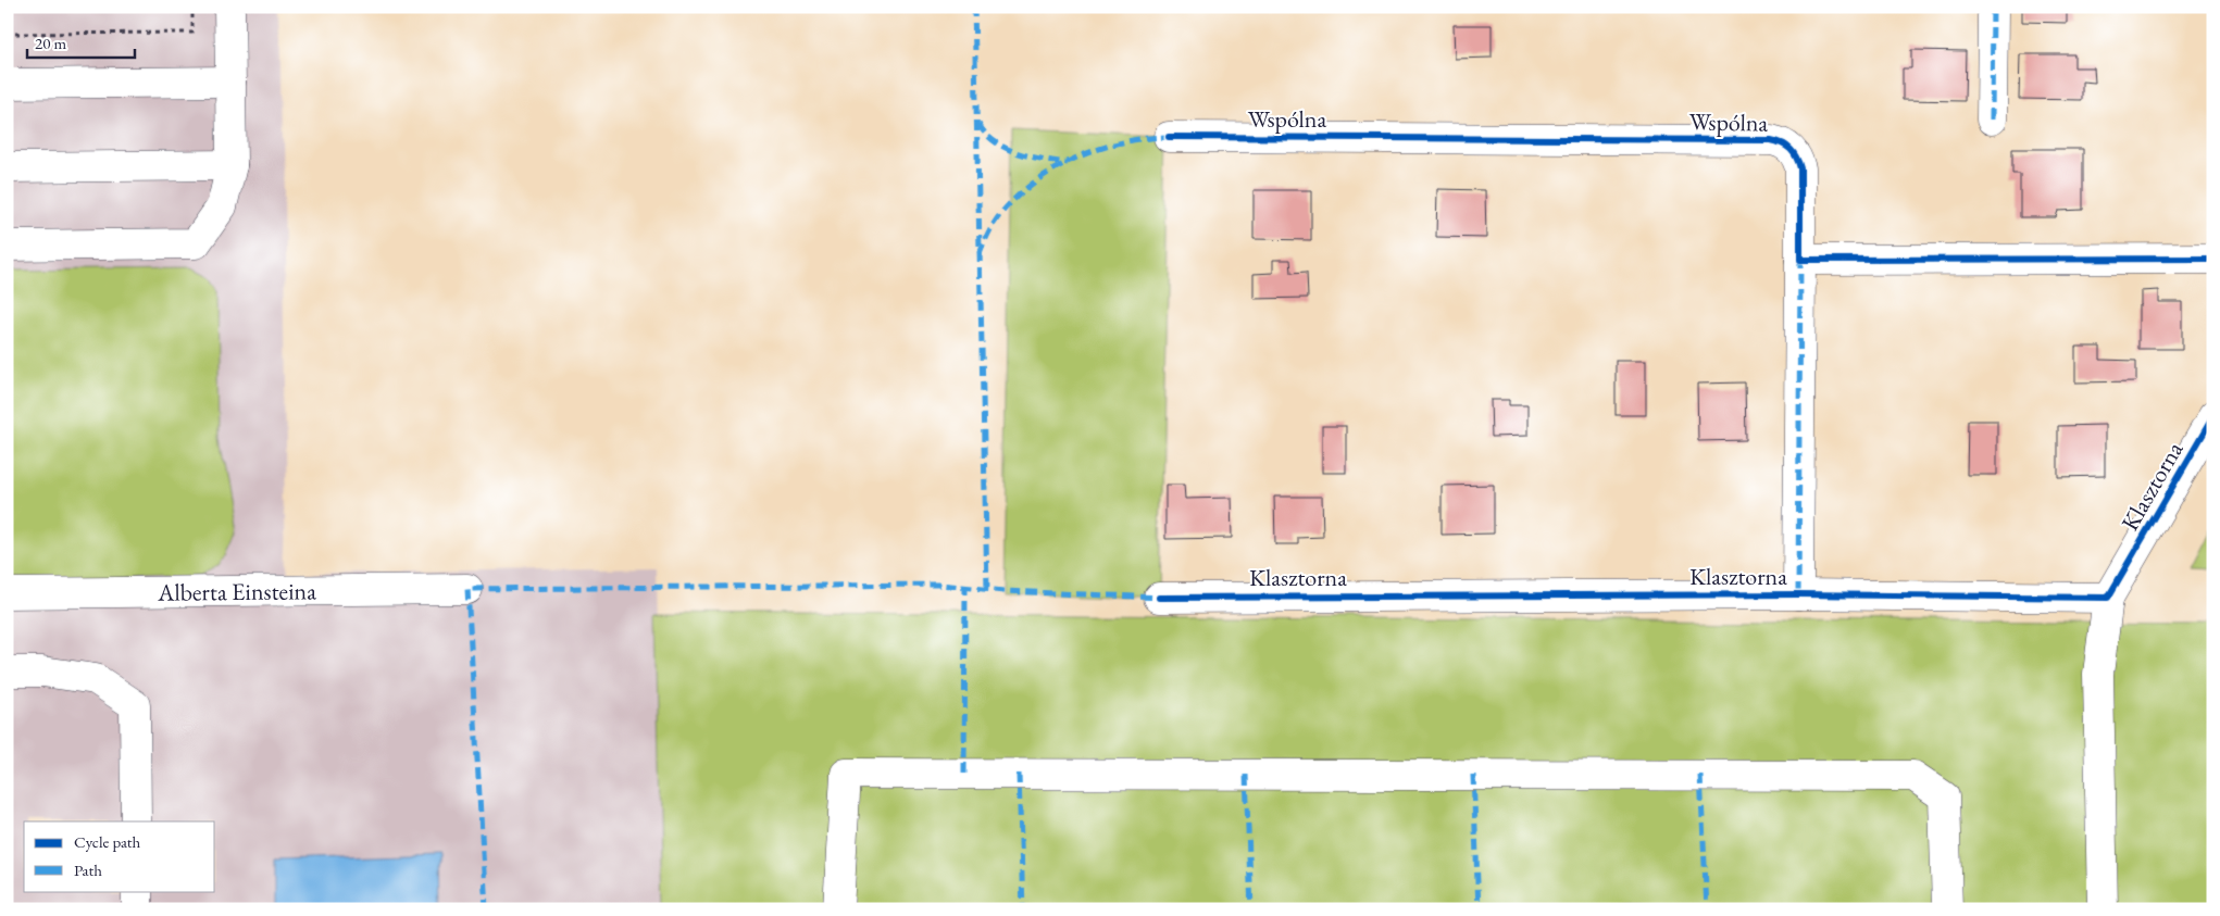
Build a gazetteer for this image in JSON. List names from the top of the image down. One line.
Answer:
{"streets":{"street":["Wspólna","Klasztorna","Alberta Einsteina"]},"crossings":[["Wspólna","Klasztorna"]],"legend":["Cycle path","Path"],"scale_bar":"20 m"}
